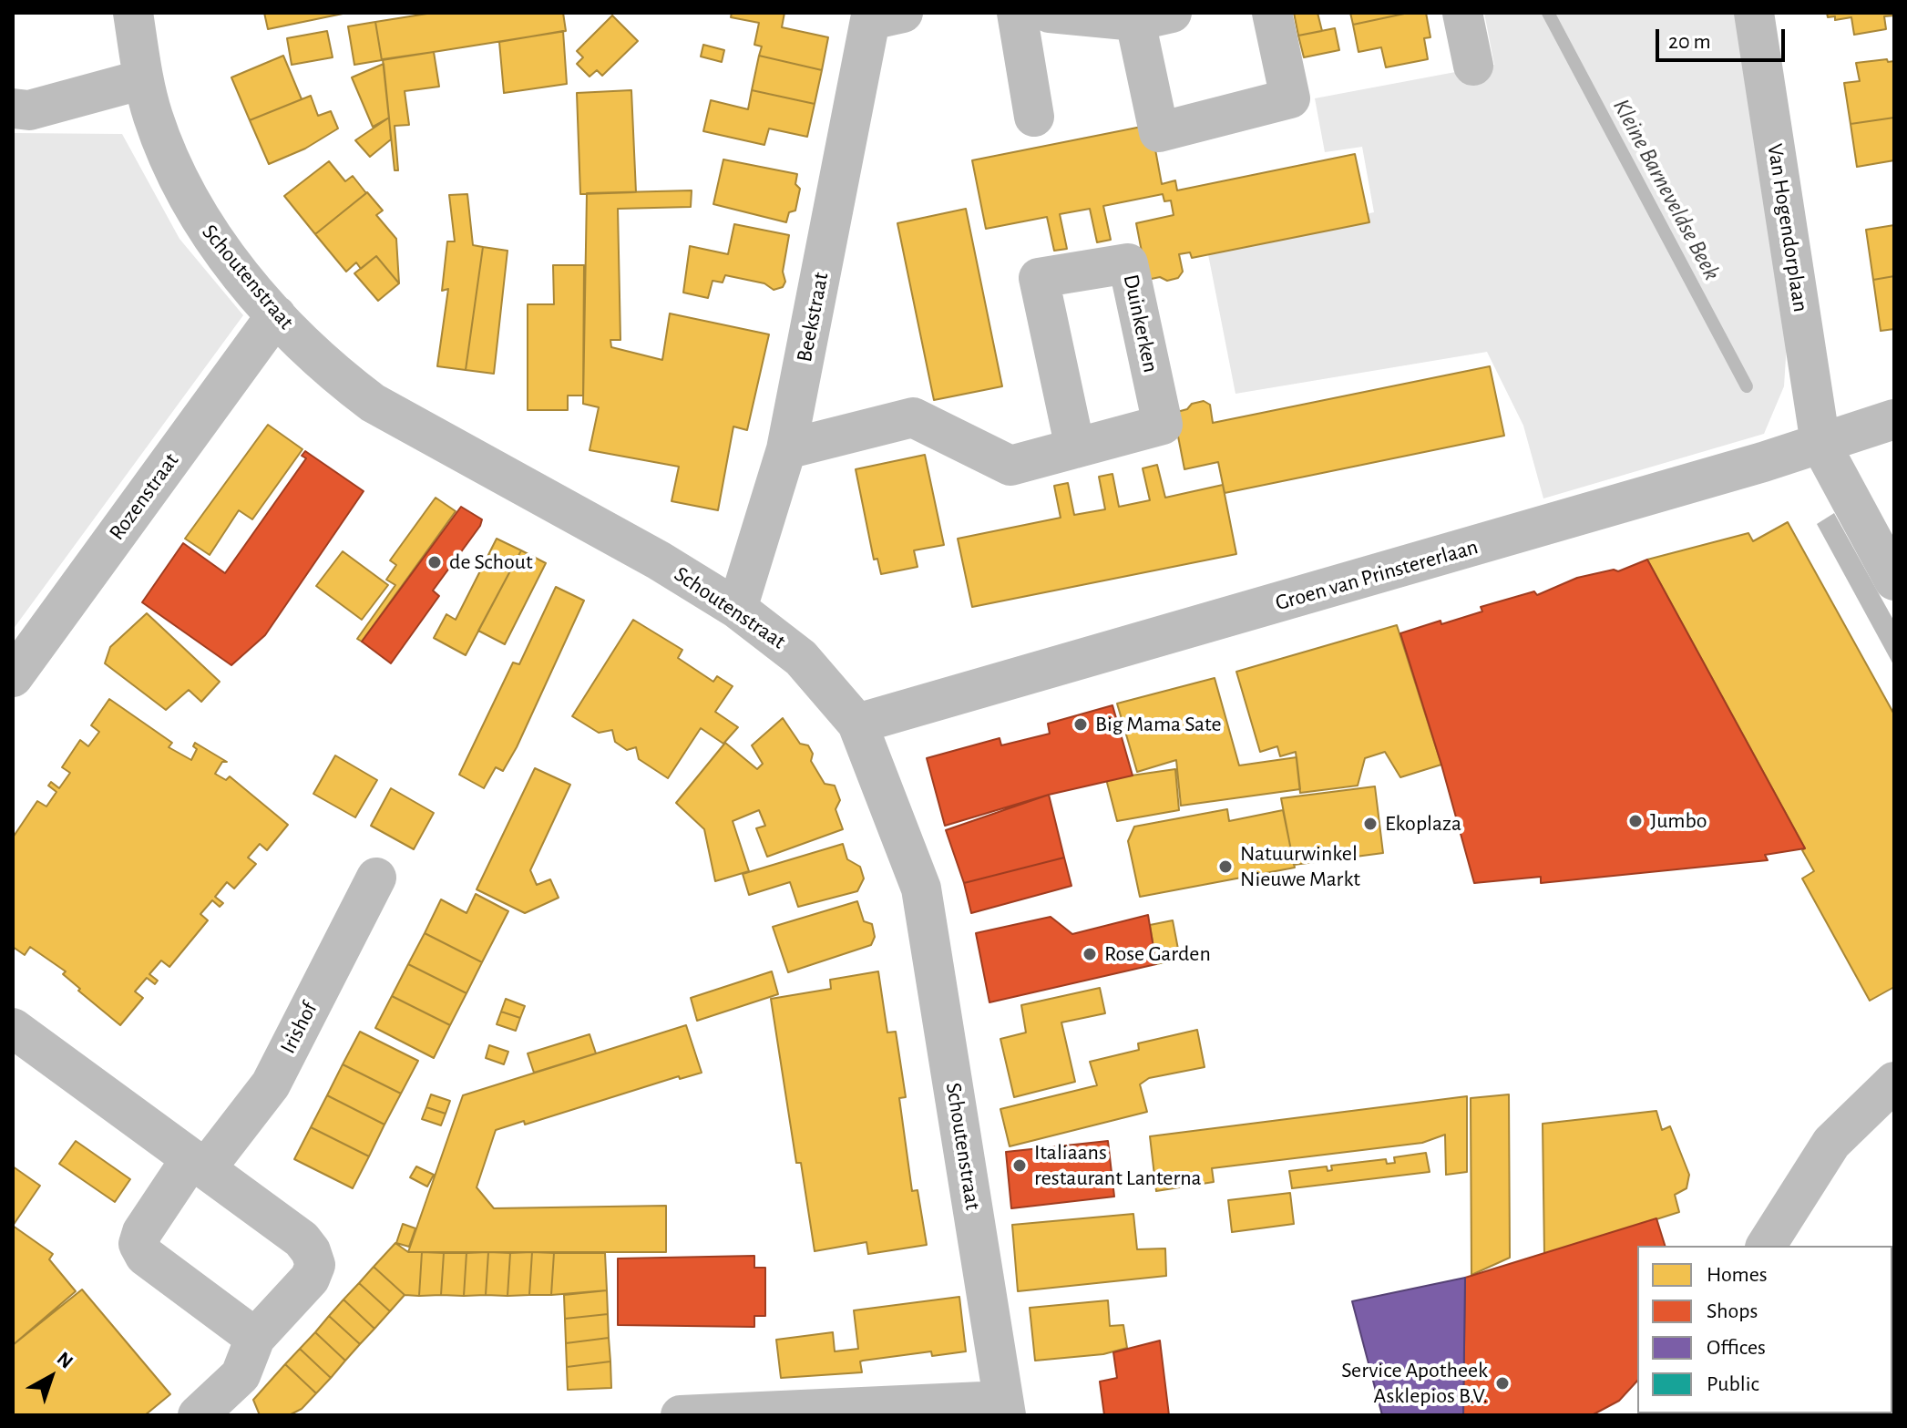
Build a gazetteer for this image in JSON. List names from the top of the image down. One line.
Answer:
{"streets":{"street":["Van Hogendorplaan","Schoutenstraat","Beekstraat","Duinkerken","Rozenstraat","Groen van Prinstererlaan","Irishof"]},"crossings":[["Van Hogendorplaan","Groen van Prinstererlaan"],["Schoutenstraat","Beekstraat"],["Schoutenstraat","Rozenstraat"],["Schoutenstraat","Groen van Prinstererlaan"],["Beekstraat","Duinkerken"]],"water":["Kleine Barneveldse Beek"],"places":["de Schout","Big Mama Sate","Jumbo","Ekoplaza","Natuurwinkel Nieuwe Markt","Rose Garden","Italiaans restaurant Lanterna","Service Apotheek Asklepios B.V."],"legend":["Homes","Shops","Offices","Public"],"scale_bar":"20 m","north":"top right"}
